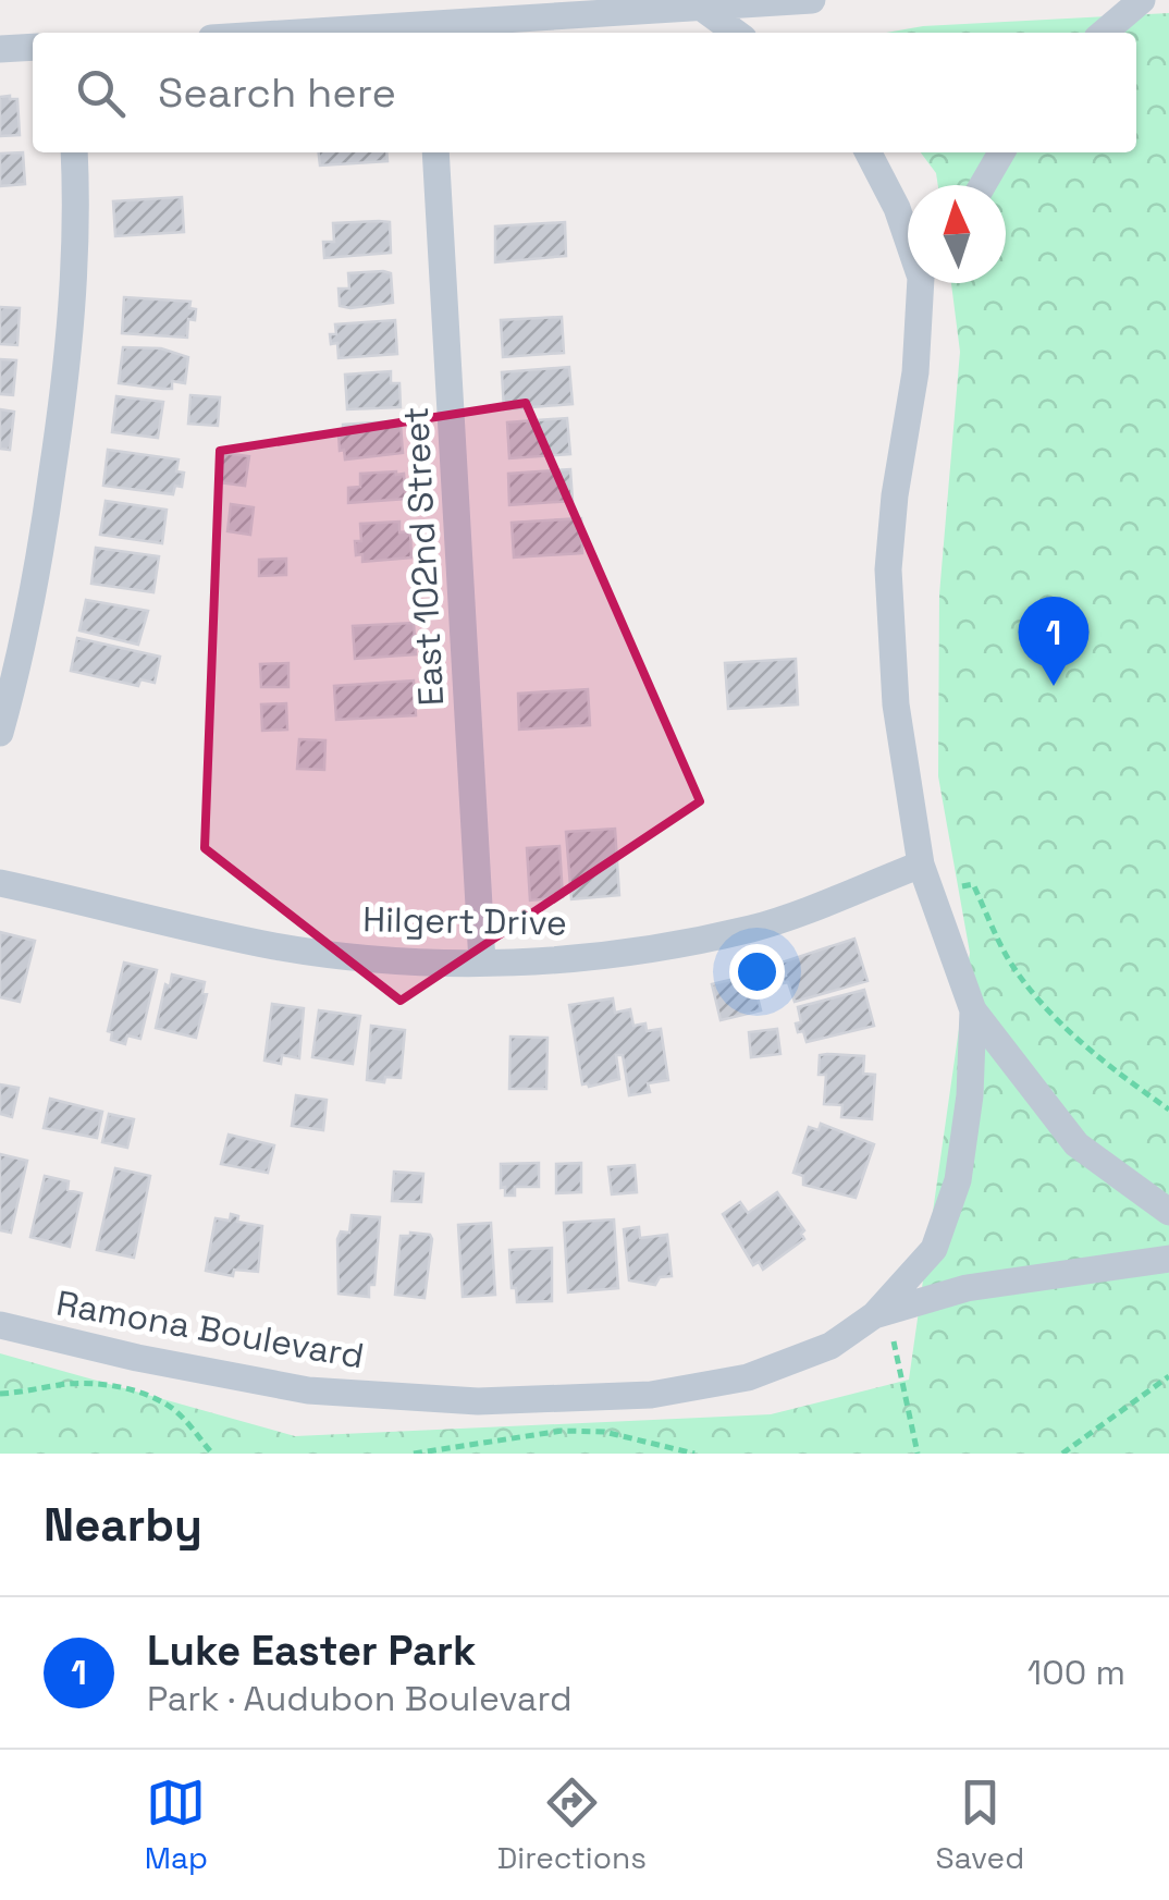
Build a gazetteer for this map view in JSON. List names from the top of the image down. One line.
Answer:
{"streets":{"street":["East 102nd Street","Hilgert Drive","Ramona Boulevard"]},"crossings":[["East 102nd Street","Hilgert Drive"]],"north":"top","page":{"search":"Search here","pins":"1","heading":"Nearby","list":[{"mark":"1","name":"Luke Easter Park","note":"Park · Audubon Boulevard","value":"100 m"}],"nav":["Map","Directions","Saved"]}}
